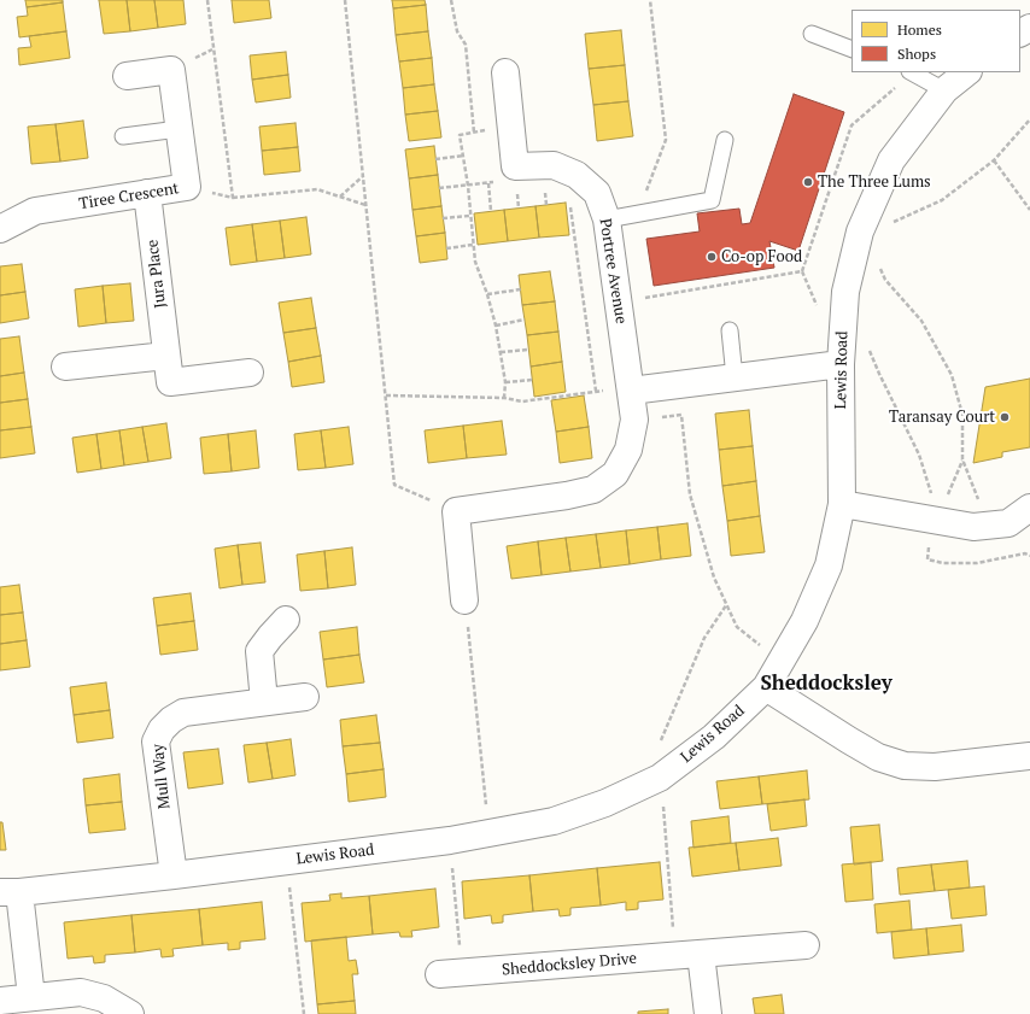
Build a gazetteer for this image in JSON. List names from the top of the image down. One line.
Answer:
{"streets":{"street":["Tiree Crescent","Portree Avenue","Jura Place","Lewis Road","Mull Way","Sheddocksley Drive"]},"crossings":[["Tiree Crescent","Jura Place"],["Lewis Road","Mull Way"]],"districts":["Sheddocksley"],"places":["The Three Lums","Co-op Food","Taransay Court"],"legend":["Homes","Shops"]}
